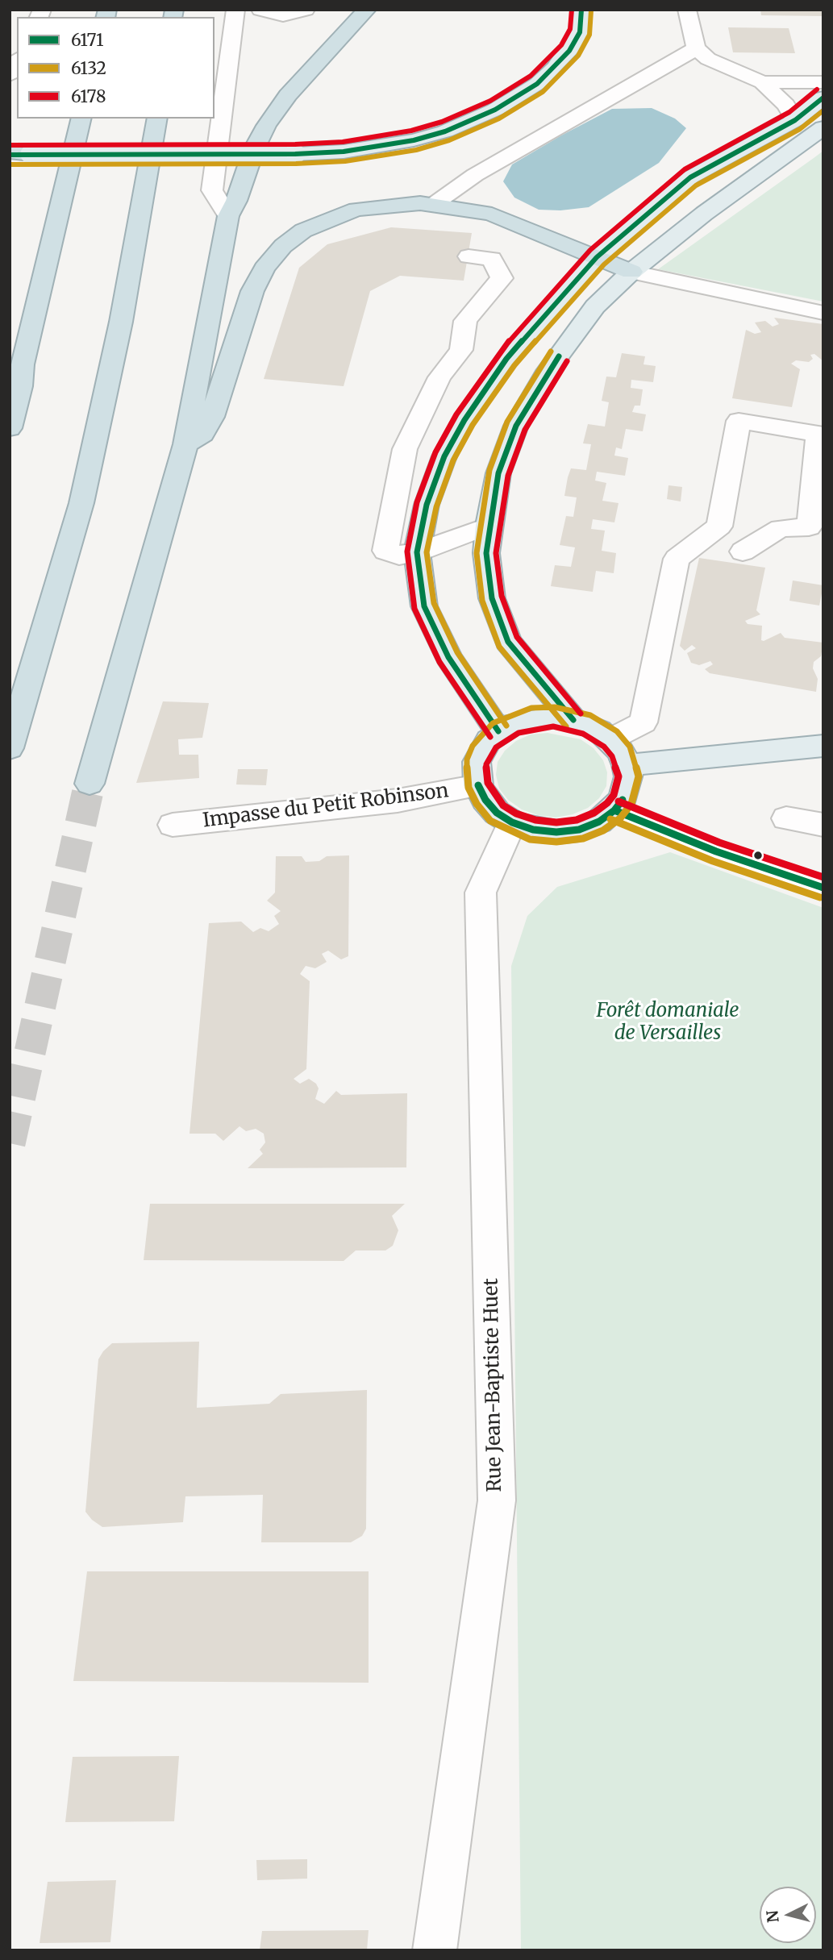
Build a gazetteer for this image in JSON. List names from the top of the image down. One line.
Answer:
{"streets":{"street":["Impasse du Petit Robinson","Rue Jean-Baptiste Huet"]},"crossings":[["Impasse du Petit Robinson","Rue Jean-Baptiste Huet"]],"parks":["Forêt domaniale de Versailles"],"lines":["transit line 6171","transit line 6178","transit line 6132"],"legend":["6171","6132","6178"],"north":"left"}
